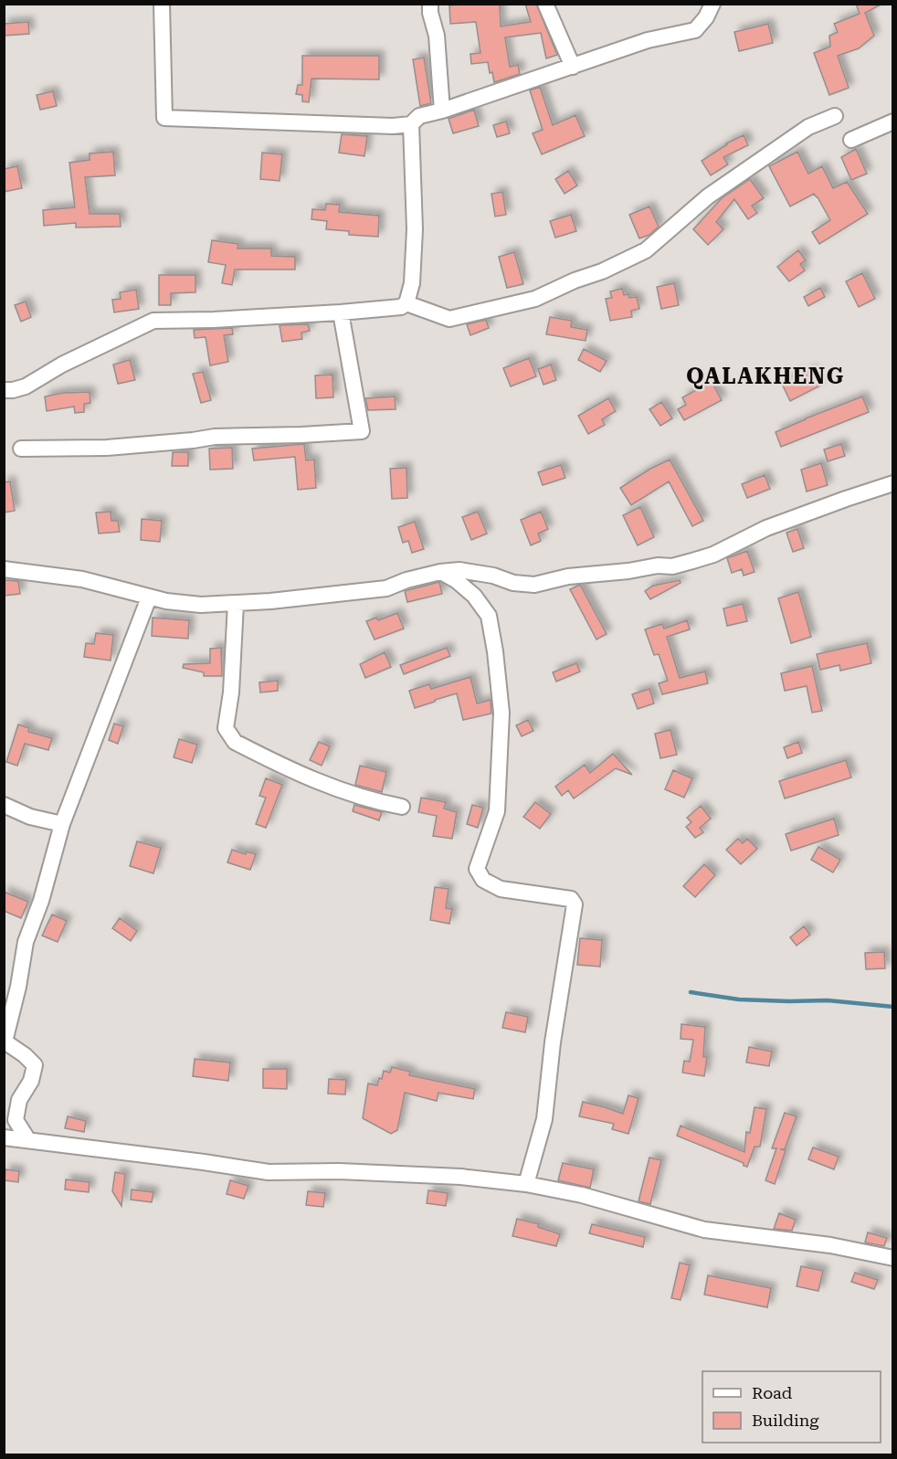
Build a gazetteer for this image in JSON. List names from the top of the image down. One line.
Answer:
{"districts":["QALAKHENG"],"legend":["Road","Building"]}
